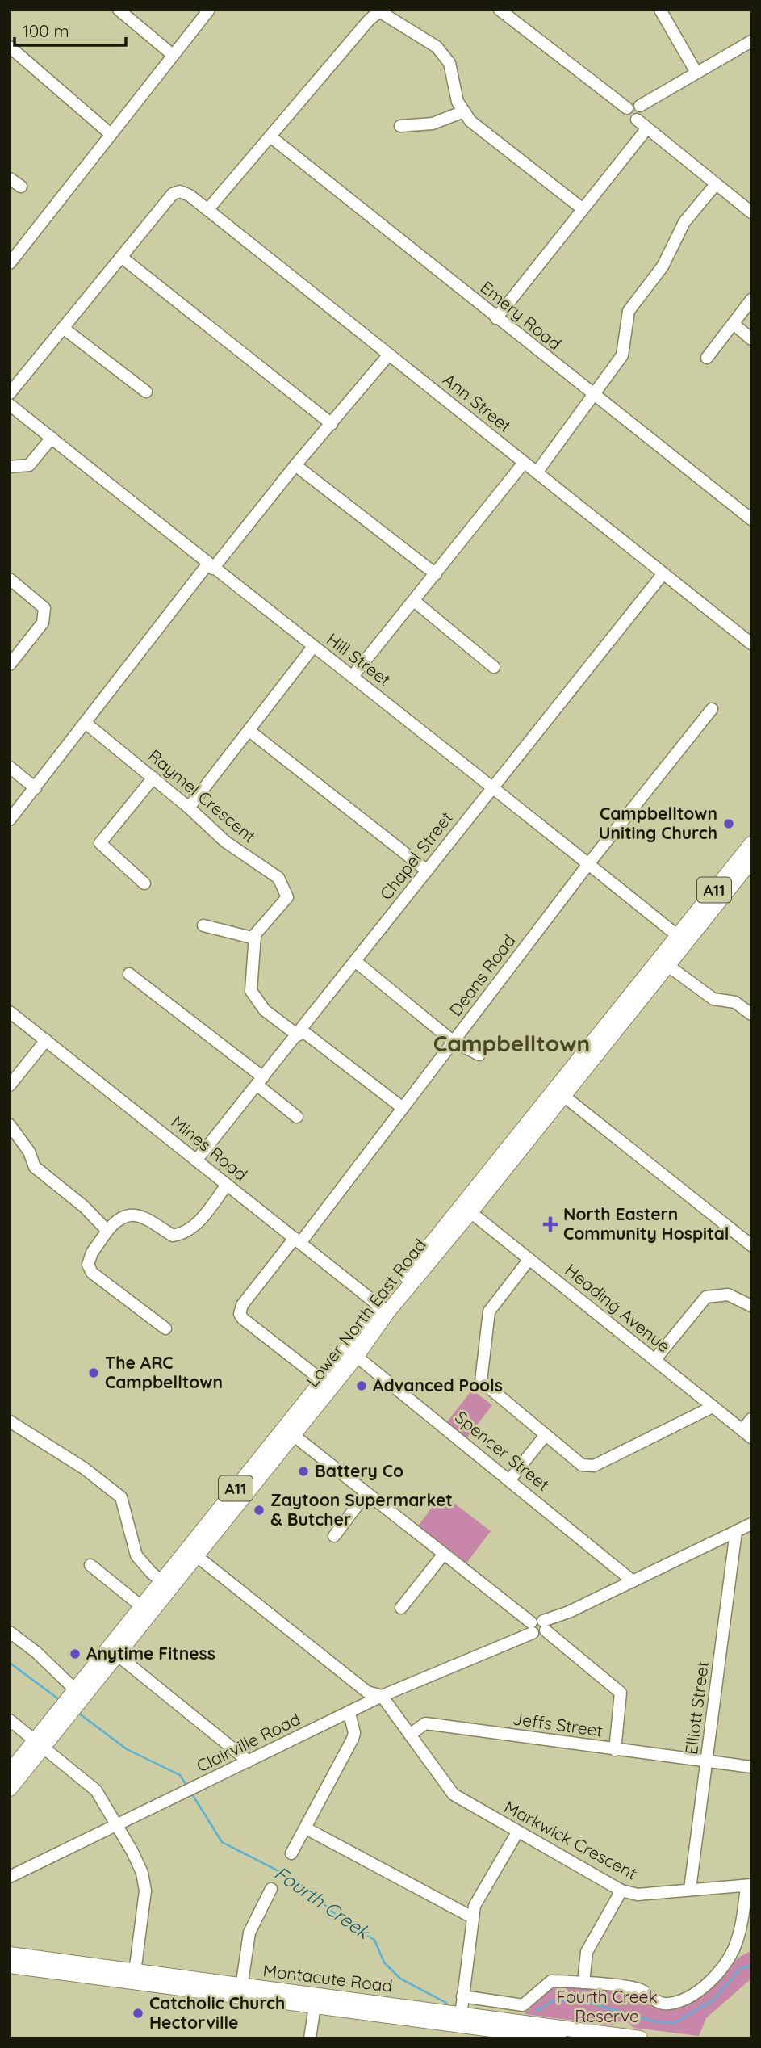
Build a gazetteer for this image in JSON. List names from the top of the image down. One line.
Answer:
{"streets":{"main road":["A11","Lower North East Road","Montacute Road"],"street":["Emery Road","Ann Street","Hill Street","Raymel Crescent","Chapel Street","Deans Road","Mines Road","Heading Avenue","Spencer Street","Elliott Street","Jeffs Street","Clairville Road","Markwick Crescent"]},"crossings":[["Ann Street","Chapel Street"],["Hill Street","Chapel Street"],["Hill Street","Deans Road"],["Hill Street","Lower North East Road"],["Chapel Street","Mines Road"],["Deans Road","Mines Road"],["Deans Road","Lower North East Road"],["Mines Road","Lower North East Road"],["Heading Avenue","Lower North East Road"],["Lower North East Road","Spencer Street"],["Spencer Street","Clairville Road"],["Elliott Street","Jeffs Street"],["Elliott Street","Clairville Road"],["Elliott Street","Markwick Crescent"],["Jeffs Street","Markwick Crescent"]],"districts":["Campbelltown"],"water":["Fourth Creek"],"parks":["Fourth Creek Reserve"],"places":{"other":["Campbelltown Uniting Church","The ARC Campbelltown","Advanced Pools","Battery Co","Zaytoon Supermarket & Butcher","Anytime Fitness","Catcholic Church Hectorville"],"health":["North Eastern Community Hospital"]},"scale_bar":"100 m"}
